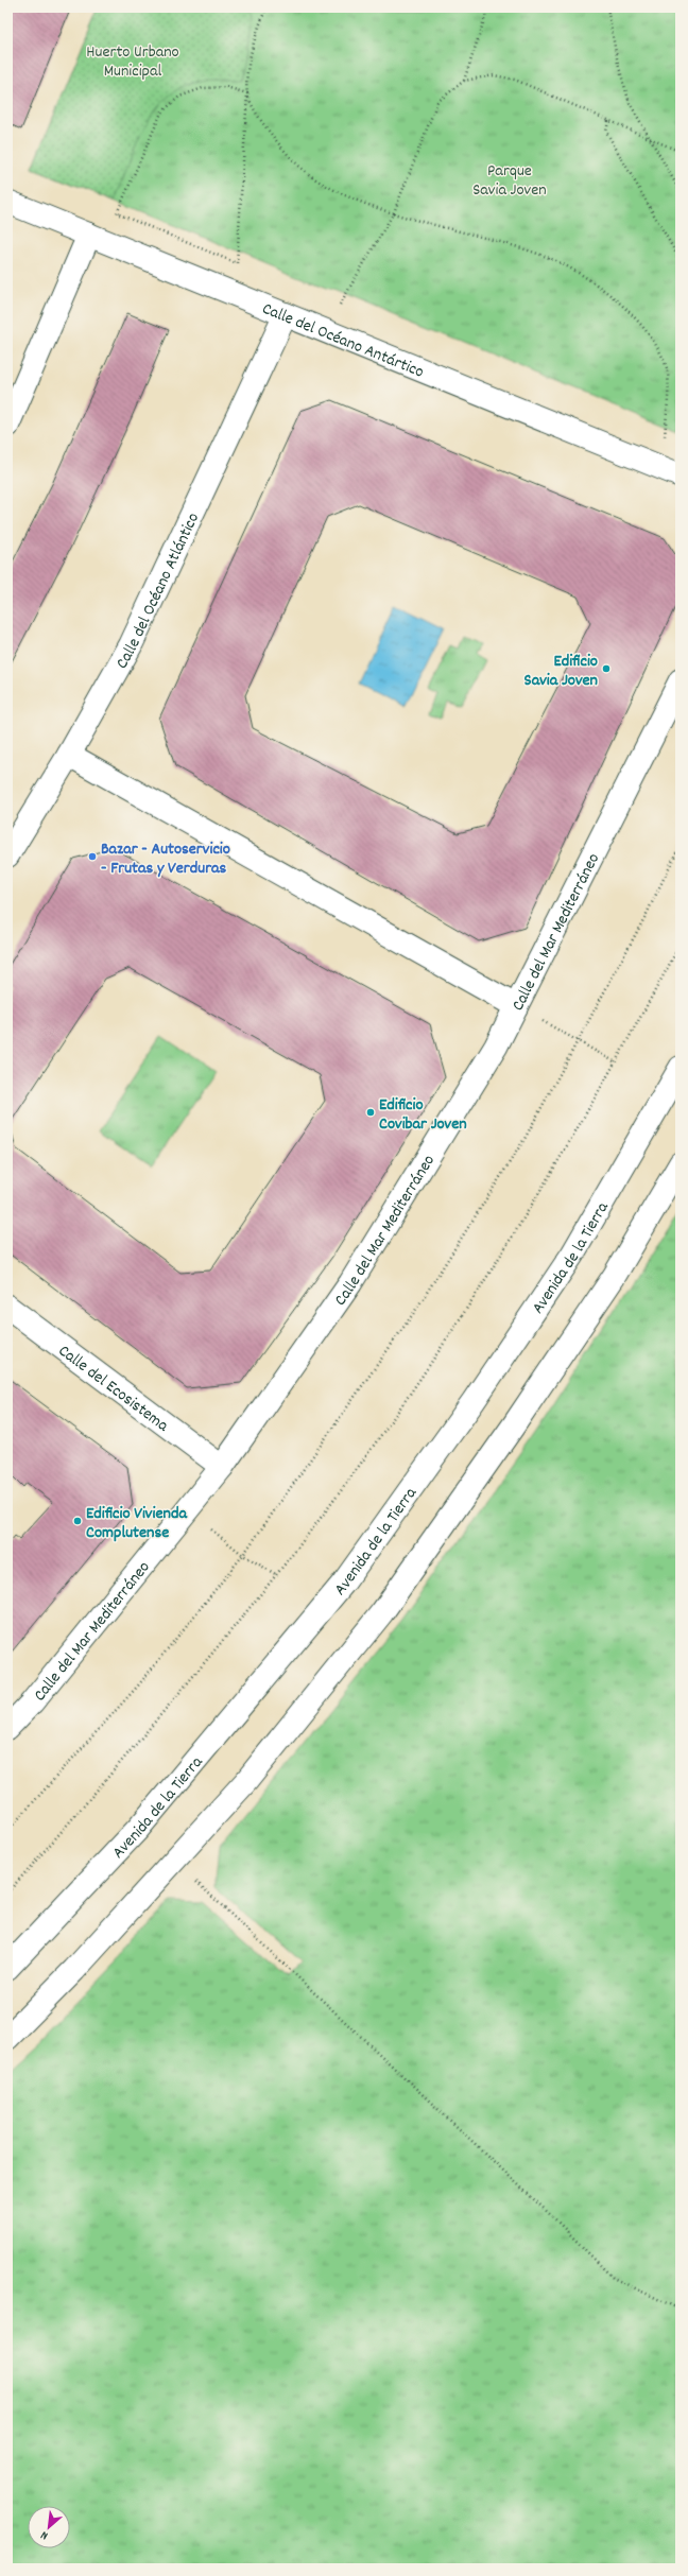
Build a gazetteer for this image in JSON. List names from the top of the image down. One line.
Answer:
{"streets":{"street":["Calle del Océano Antártico","Calle del Océano Atlántico","Calle del Mar Mediterráneo","Avenida de la Tierra","Calle del Ecosistema"]},"crossings":[["Calle del Océano Antártico","Calle del Océano Atlántico"],["Calle del Mar Mediterráneo","Calle del Ecosistema"]],"parks":["Huerto Urbano Municipal","Parque Savia Joven"],"places":["Edificio Savia Joven","Bazar - Autoservicio - Frutas y Verduras","Edificio Covibar Joven","Edificio Vivienda Complutense"],"north":"bottom left"}
